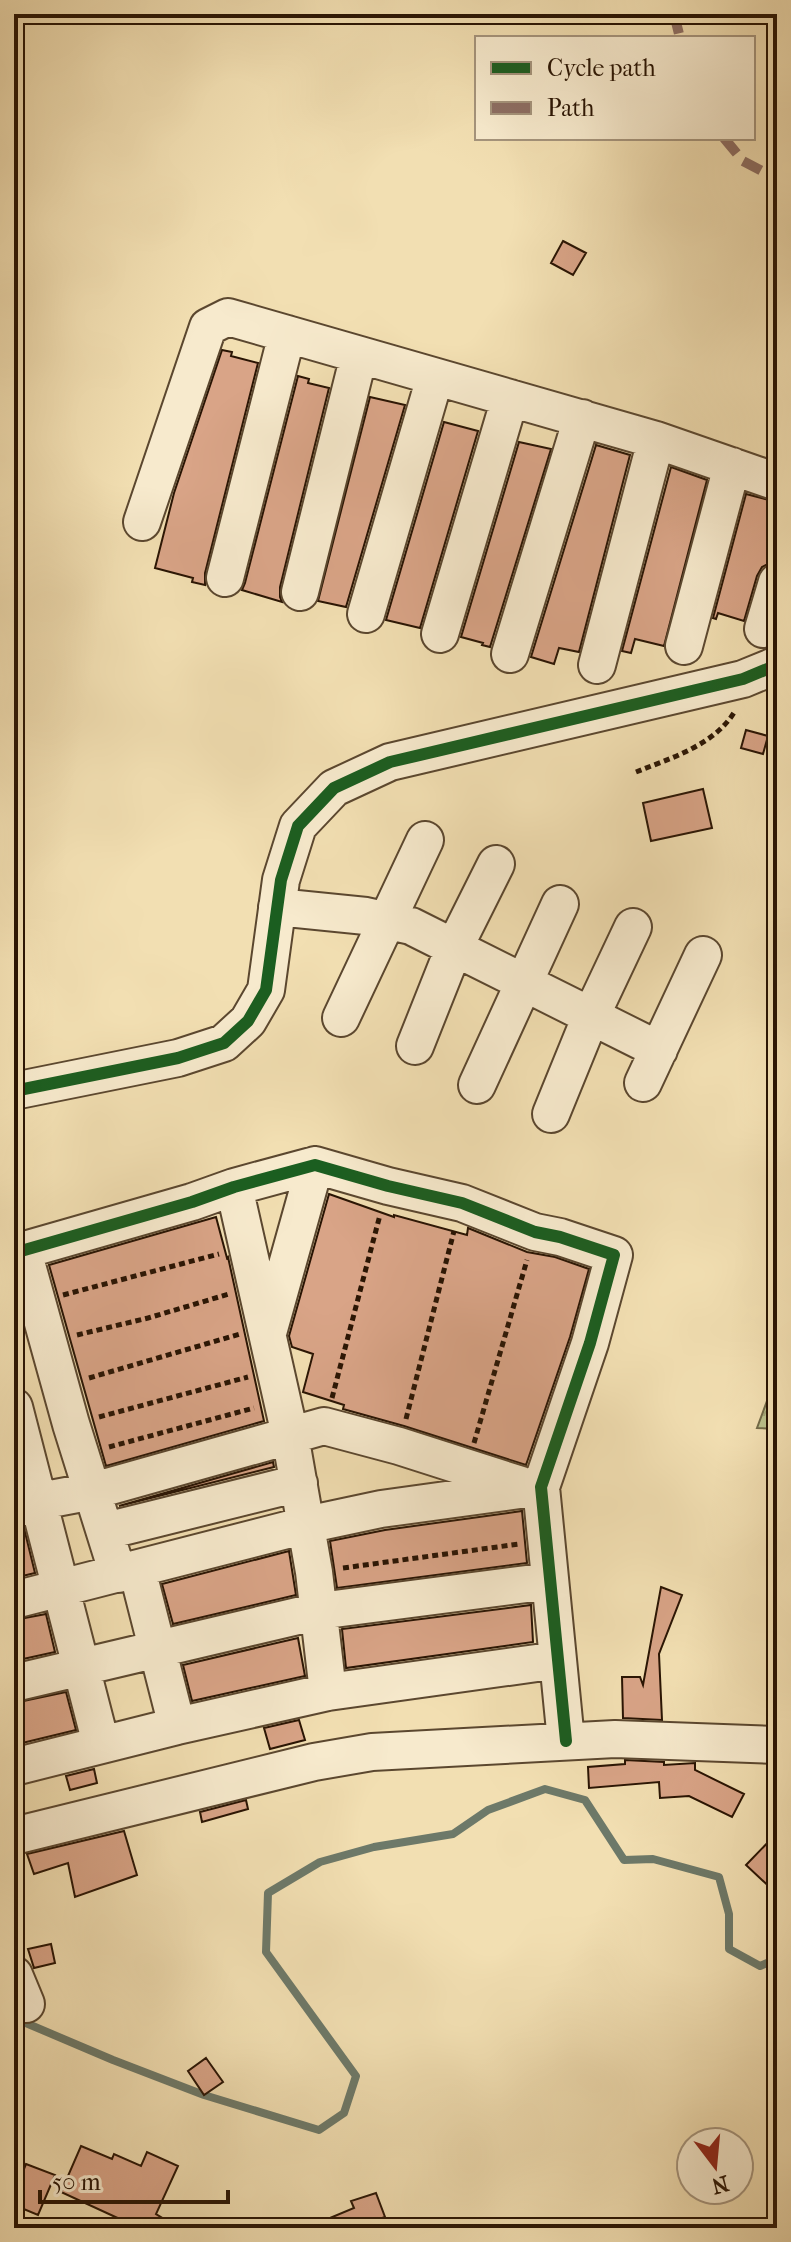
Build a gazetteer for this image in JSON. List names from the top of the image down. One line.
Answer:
{"legend":["Cycle path","Path"],"scale_bar":"50 m","north":"bottom"}
